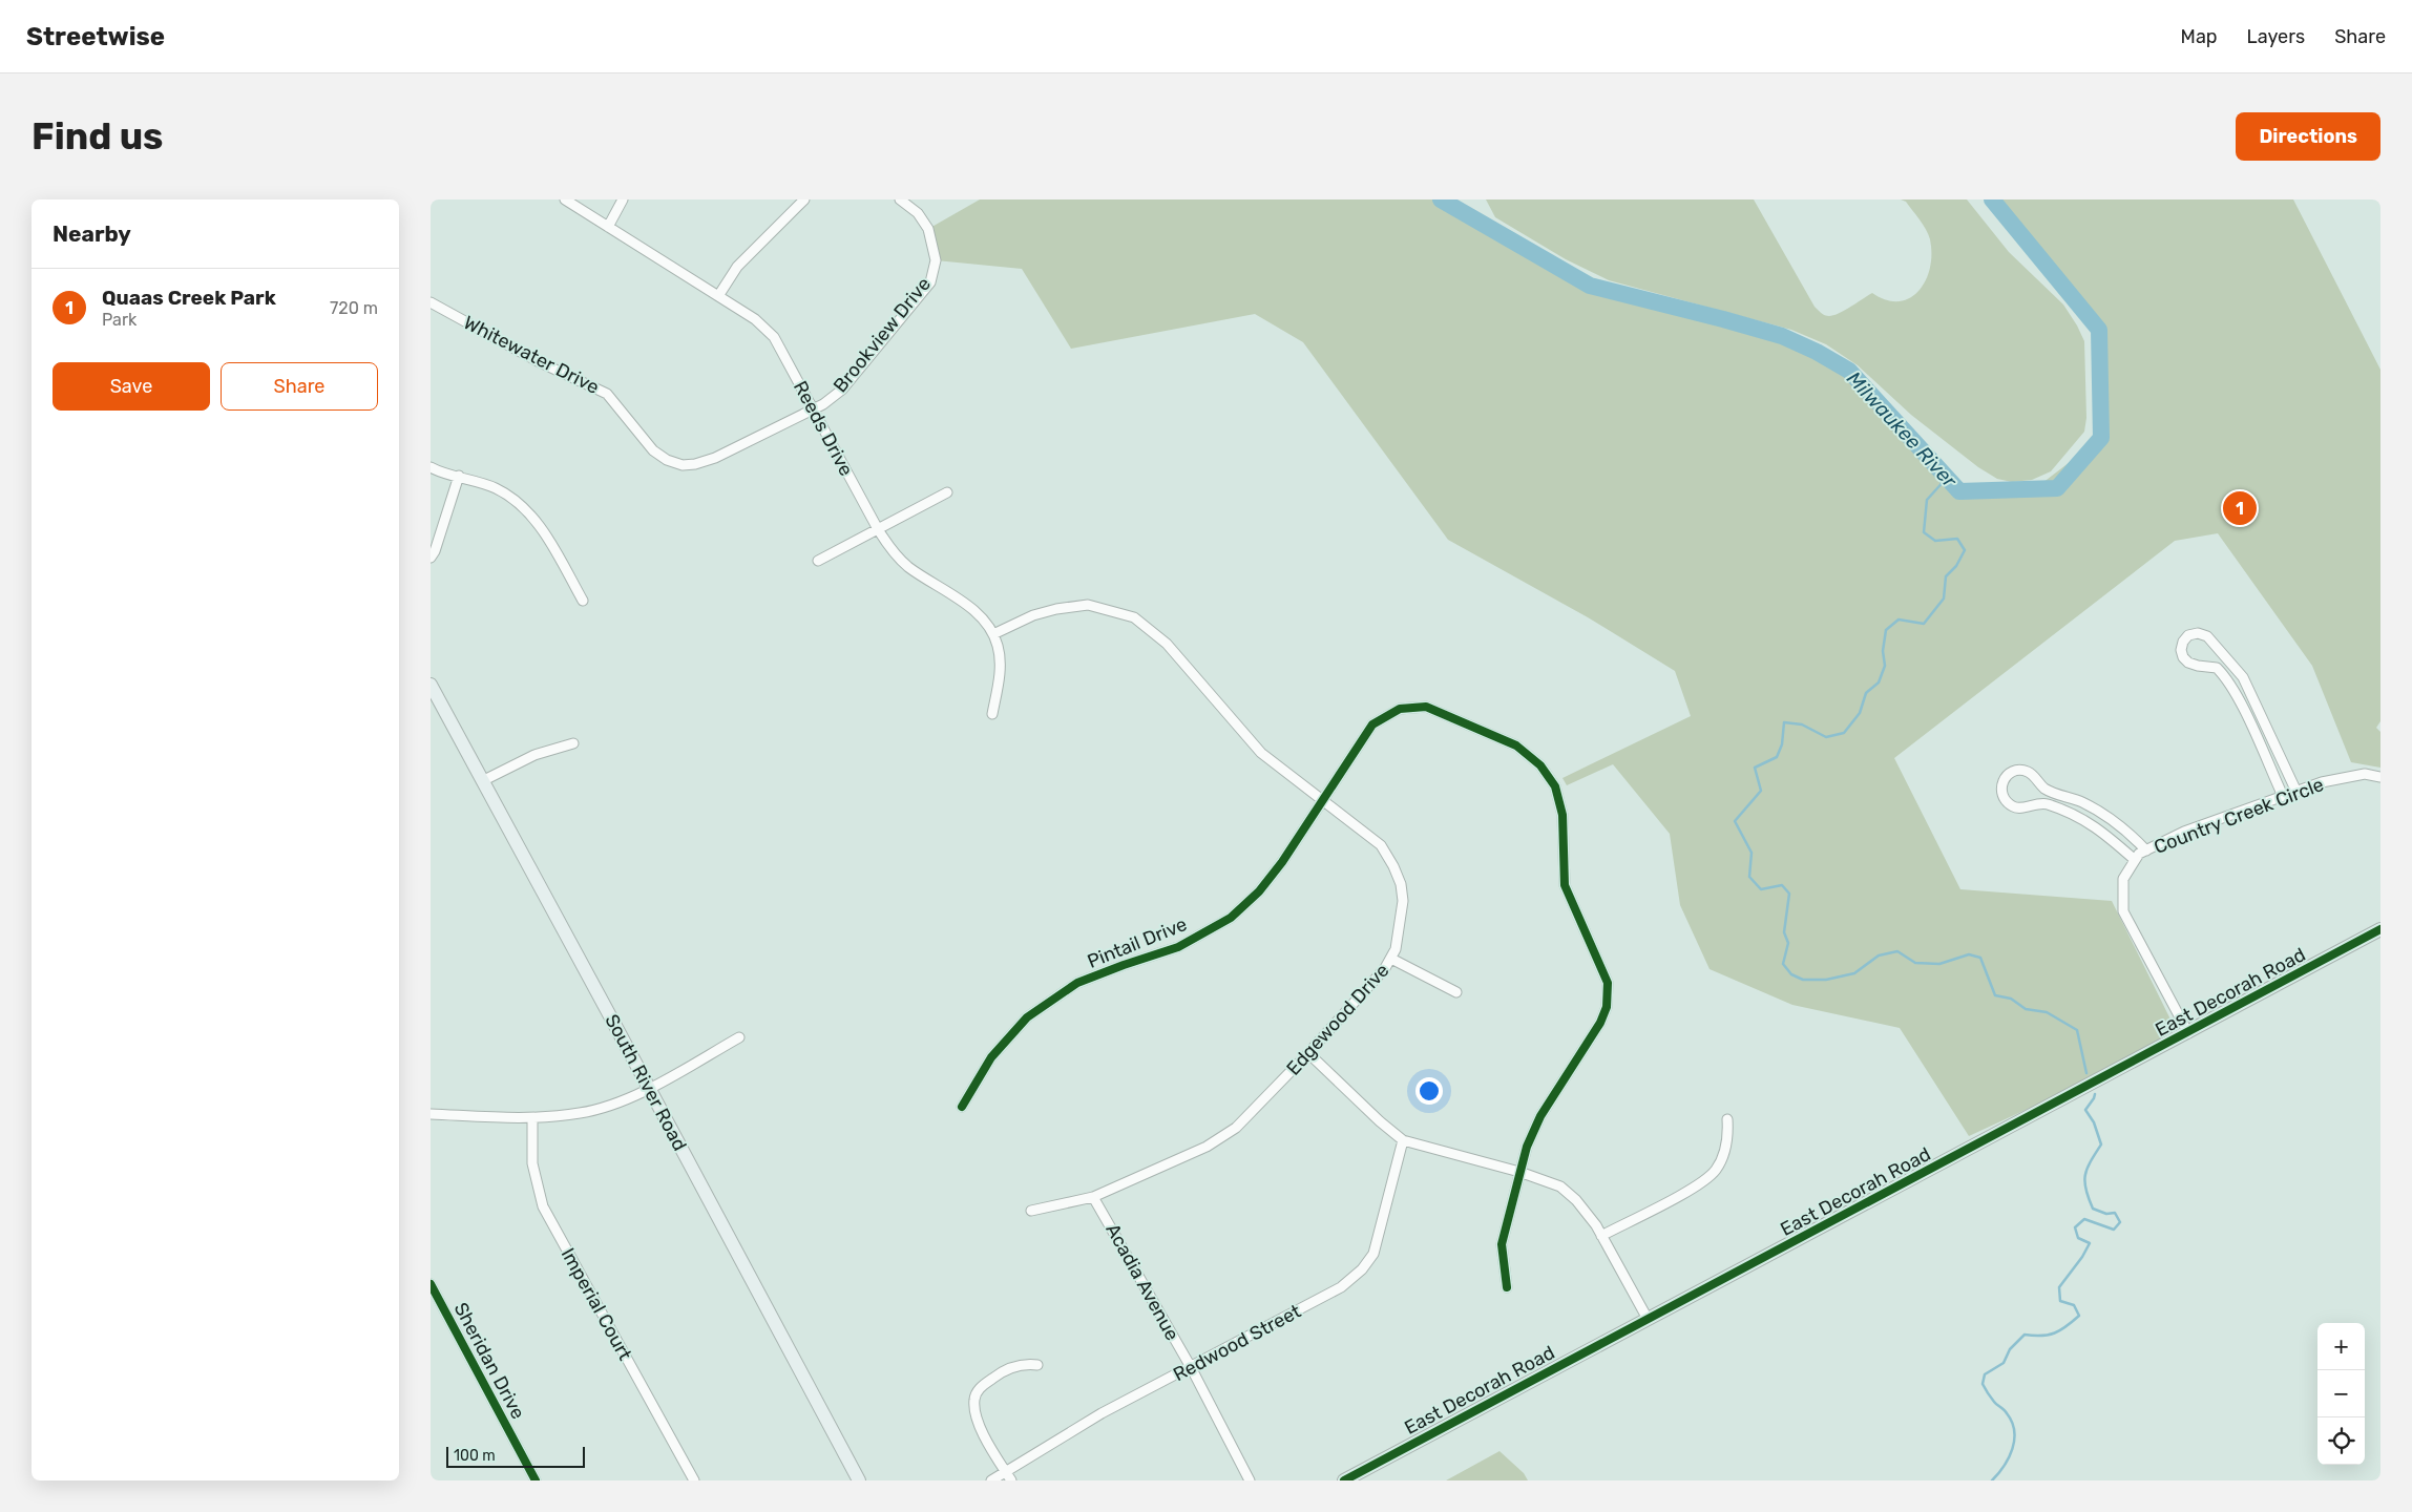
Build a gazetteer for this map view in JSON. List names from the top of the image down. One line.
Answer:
{"streets":{"street":["Brookview Drive","Whitewater Drive","Reeds Drive","Country Creek Circle","Pintail Drive","East Decorah Road","Edgewood Drive","South River Road","Acadia Avenue","Imperial Court","Redwood Street","Sheridan Drive"]},"crossings":[["Brookview Drive","Whitewater Drive"],["Brookview Drive","Reeds Drive"],["Whitewater Drive","Reeds Drive"],["Reeds Drive","Edgewood Drive"],["Country Creek Circle","East Decorah Road"],["Pintail Drive","Edgewood Drive"],["Edgewood Drive","Acadia Avenue"],["Acadia Avenue","Redwood Street"]],"water":["Milwaukee River"],"scale_bar":"100 m","page":{"header":"Streetwise","nav":["Map","Layers","Share"],"buttons":["Directions",["Save","Share"]],"title":"Find us","heading":"Nearby","list":[{"mark":"1","name":"Quaas Creek Park","note":"Park","value":"720 m"}],"pins":"1","map_buttons":["+","−"],"scale":"100 m"}}
